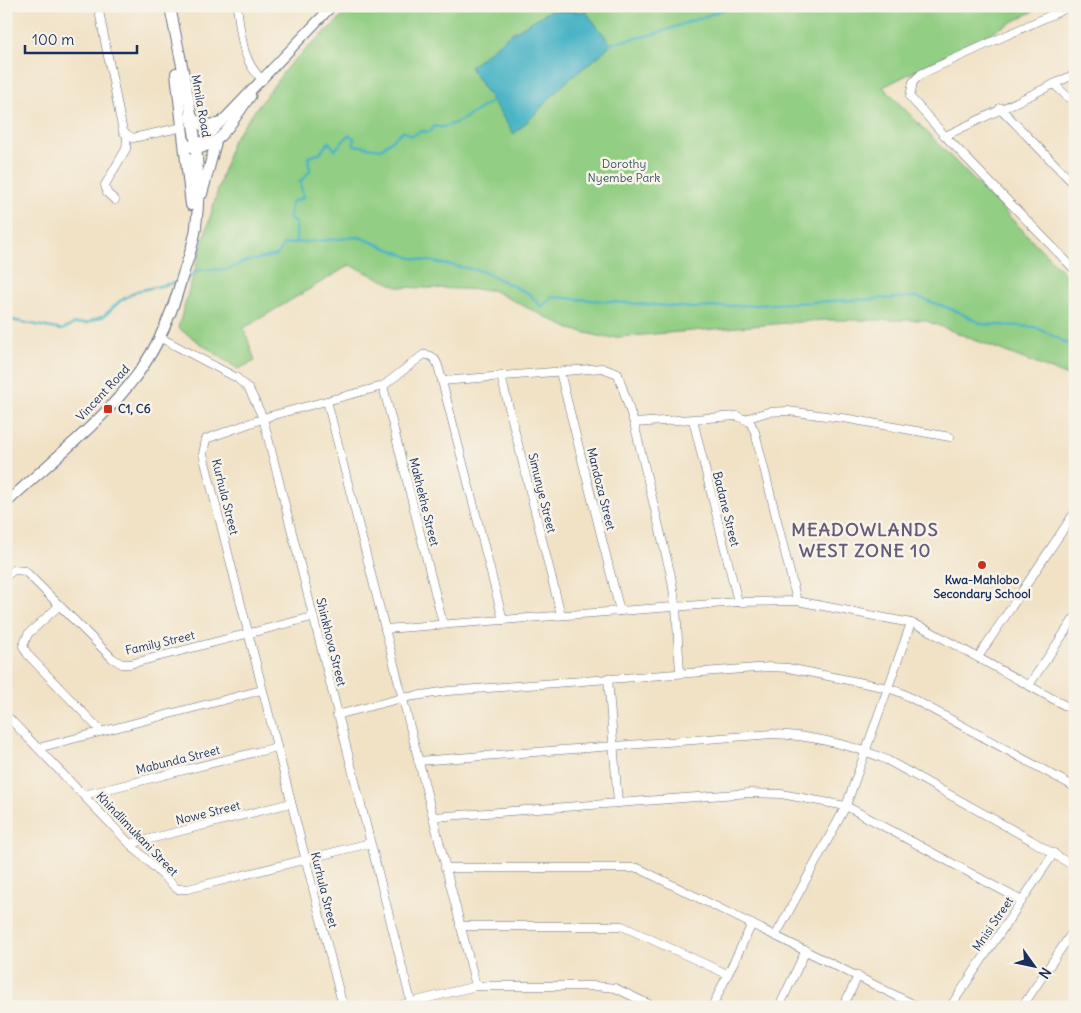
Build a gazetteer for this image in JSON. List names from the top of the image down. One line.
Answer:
{"streets":{"main road":["Mmila Road","Vincent Road"],"street":["Mandoza Street","Simunye Street","Kurhula Street","Makhekhe Street","Badane Street","Shinkhova Street","Family Street","Mabunda Street","Nowe Street","Khindlimukani Street","Mnisi Street"]},"crossings":[["Mmila Road","Vincent Road"],["Vincent Road","Shinkhova Street"],["Kurhula Street","Makhekhe Street"],["Kurhula Street","Shinkhova Street"],["Kurhula Street","Family Street"],["Kurhula Street","Mabunda Street"],["Kurhula Street","Nowe Street"],["Kurhula Street","Khindlimukani Street"],["Shinkhova Street","Family Street"],["Shinkhova Street","Khindlimukani Street"],["Mabunda Street","Khindlimukani Street"],["Nowe Street","Khindlimukani Street"]],"districts":["MEADOWLANDS WEST ZONE 10"],"parks":["Dorothy Nyembe Park"],"places":{"transit":["C1, C6"],"other":["Kwa-Mahlobo Secondary School"]},"scale_bar":"100 m","north":"bottom right"}
